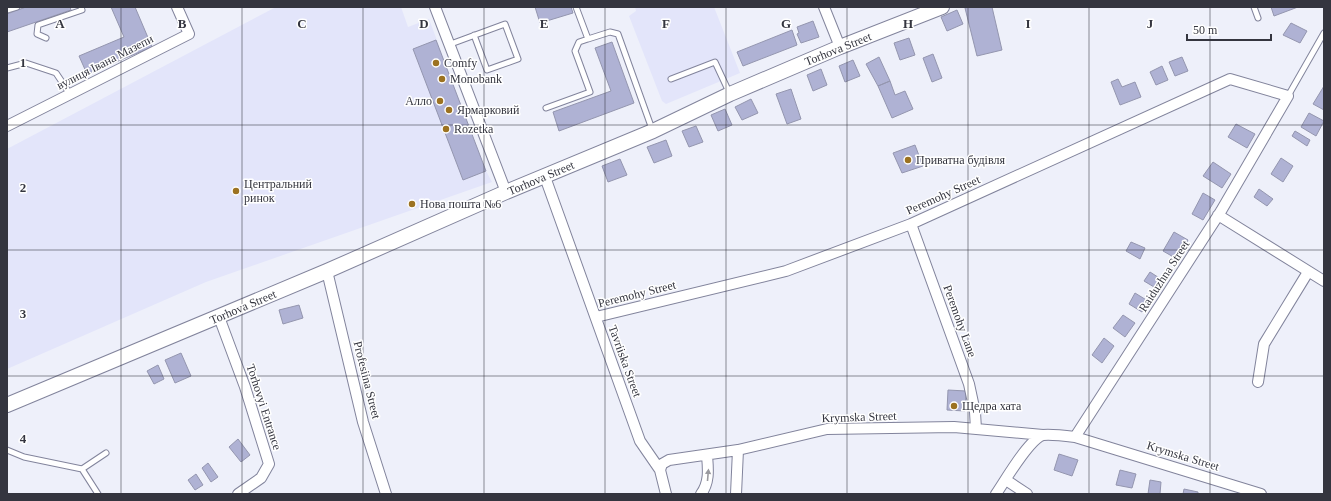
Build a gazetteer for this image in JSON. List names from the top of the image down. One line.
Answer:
{"streets":{"street":["Torhova Street","вулиця Івана Мазепи","Peremohy Street","Raiduzhna Street","Peremohy Lane","Tavriiska Street","Profesiina Street","Torhovyi Entrance","Krymska Street"]},"crossings":[["Torhova Street","Tavriiska Street"],["Torhova Street","Profesiina Street"],["Torhova Street","Torhovyi Entrance"],["Peremohy Street","Raiduzhna Street"],["Peremohy Street","Peremohy Lane"],["Peremohy Street","Tavriiska Street"],["Raiduzhna Street","Krymska Street"],["Peremohy Lane","Krymska Street"]],"places":["Comfy","Monobank","Алло","Ярмарковий","Rozetka","Приватна будівля","Центральний ринок","Нова пошта №6","Щедра хата"],"scale_bar":"50 m","grid":{"columns":["A","B","C","D","E","F","G","H","I","J"],"rows":["1","2","3","4"]}}
